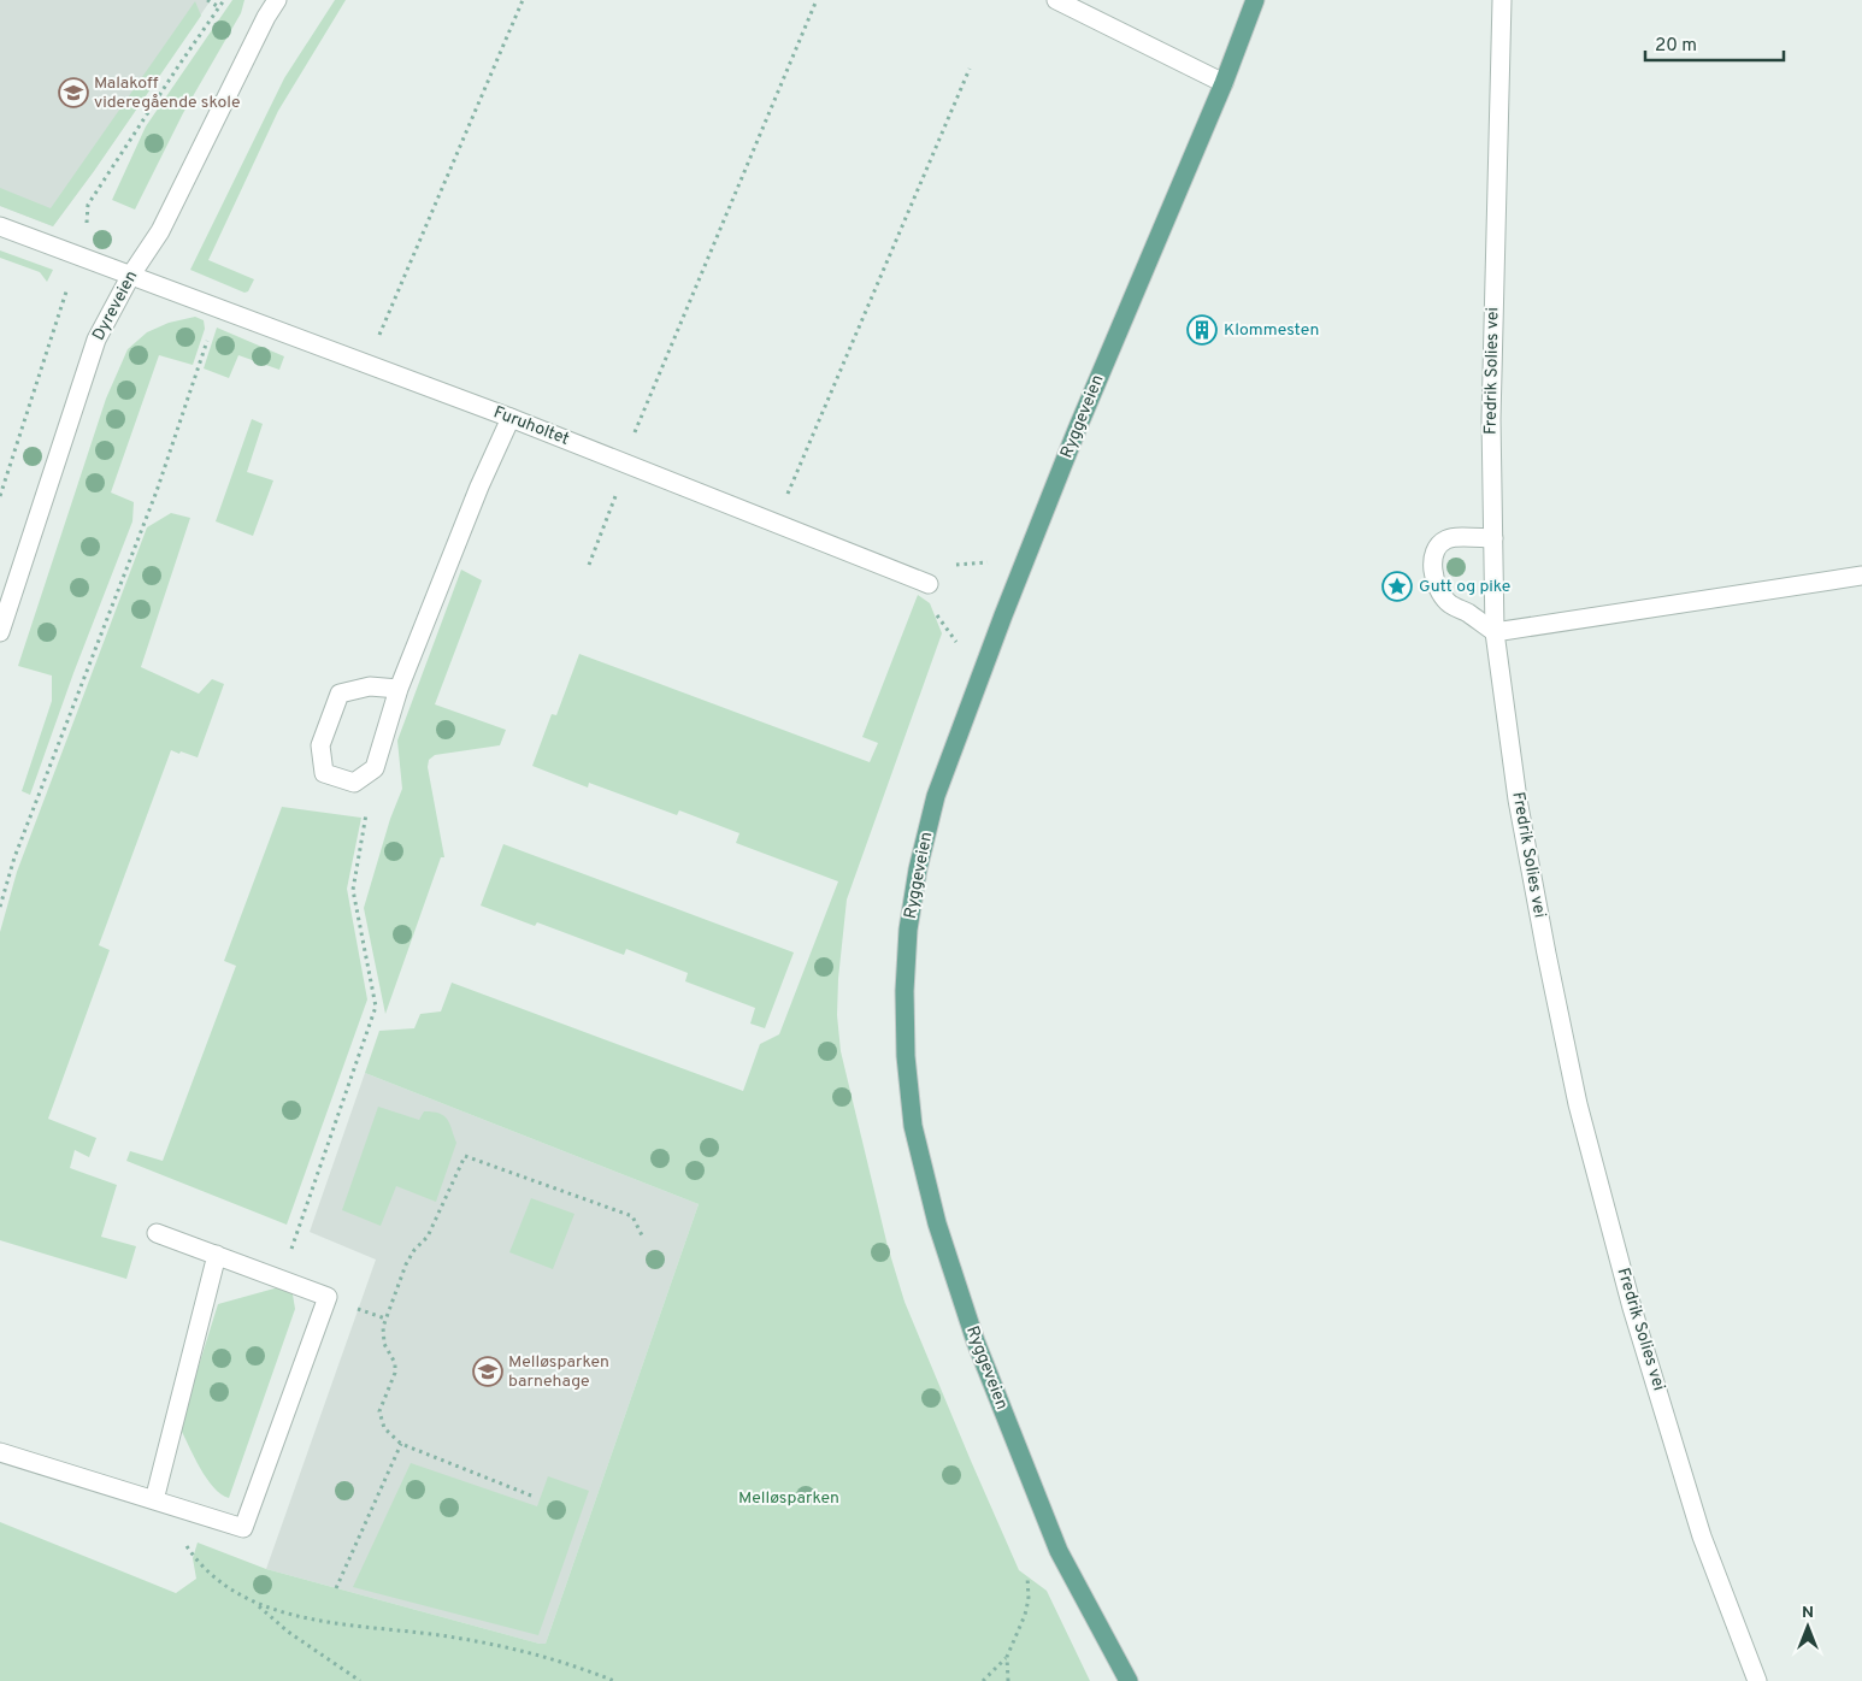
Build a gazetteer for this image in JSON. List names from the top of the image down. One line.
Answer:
{"streets":{"main road":["Ryggeveien"],"street":["Dyreveien","Fredrik Solies vei","Furuholtet"]},"crossings":[["Dyreveien","Furuholtet"]],"parks":["Melløsparken"],"places":{"school or university":["Malakoff videregående skole","Melløsparken barnehage"],"building":["Klommesten"],"place":["Gutt og pike"]},"scale_bar":"20 m","north":"top"}
